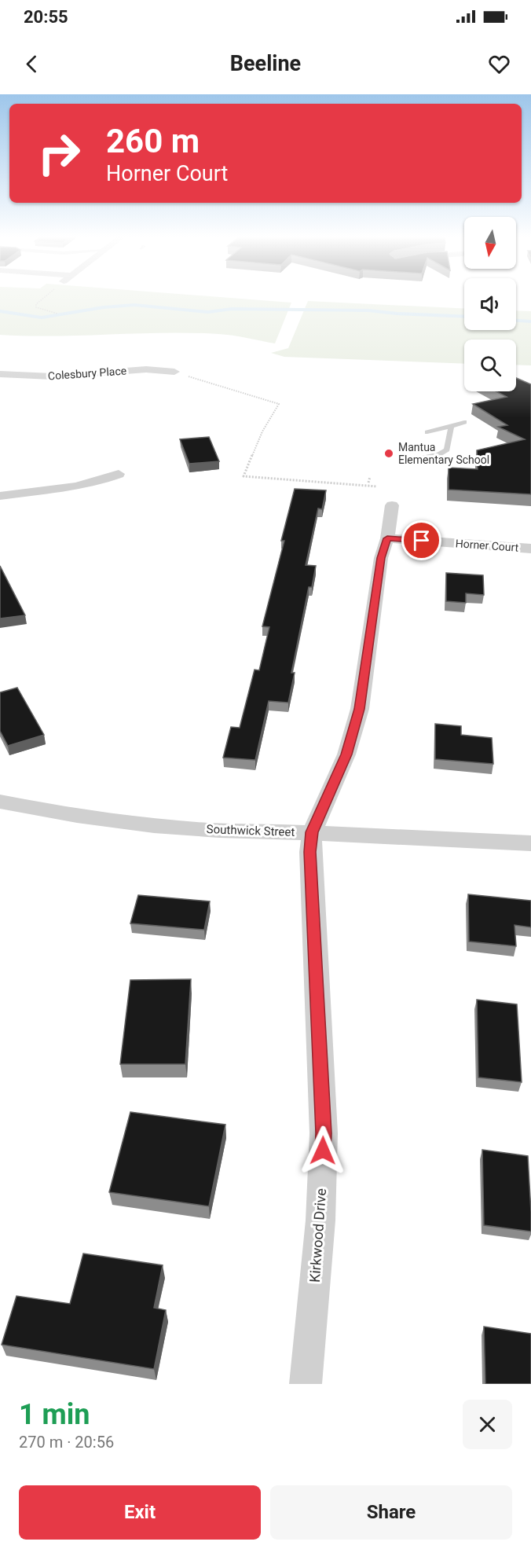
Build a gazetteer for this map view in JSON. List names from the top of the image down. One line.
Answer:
{"streets":{"street":["Colesbury Place","Horner Court","Southwick Street","Kirkwood Drive"]},"crossings":[["Horner Court","Kirkwood Drive"],["Southwick Street","Kirkwood Drive"]],"places":["Mantua Elementary School"],"north":"bottom","page":{"status":"20:55","header":"Beeline","turn":["260 m","Horner Court"],"heading":["1 min","270 m · 20:56"],"buttons":["Exit","Share"]}}
